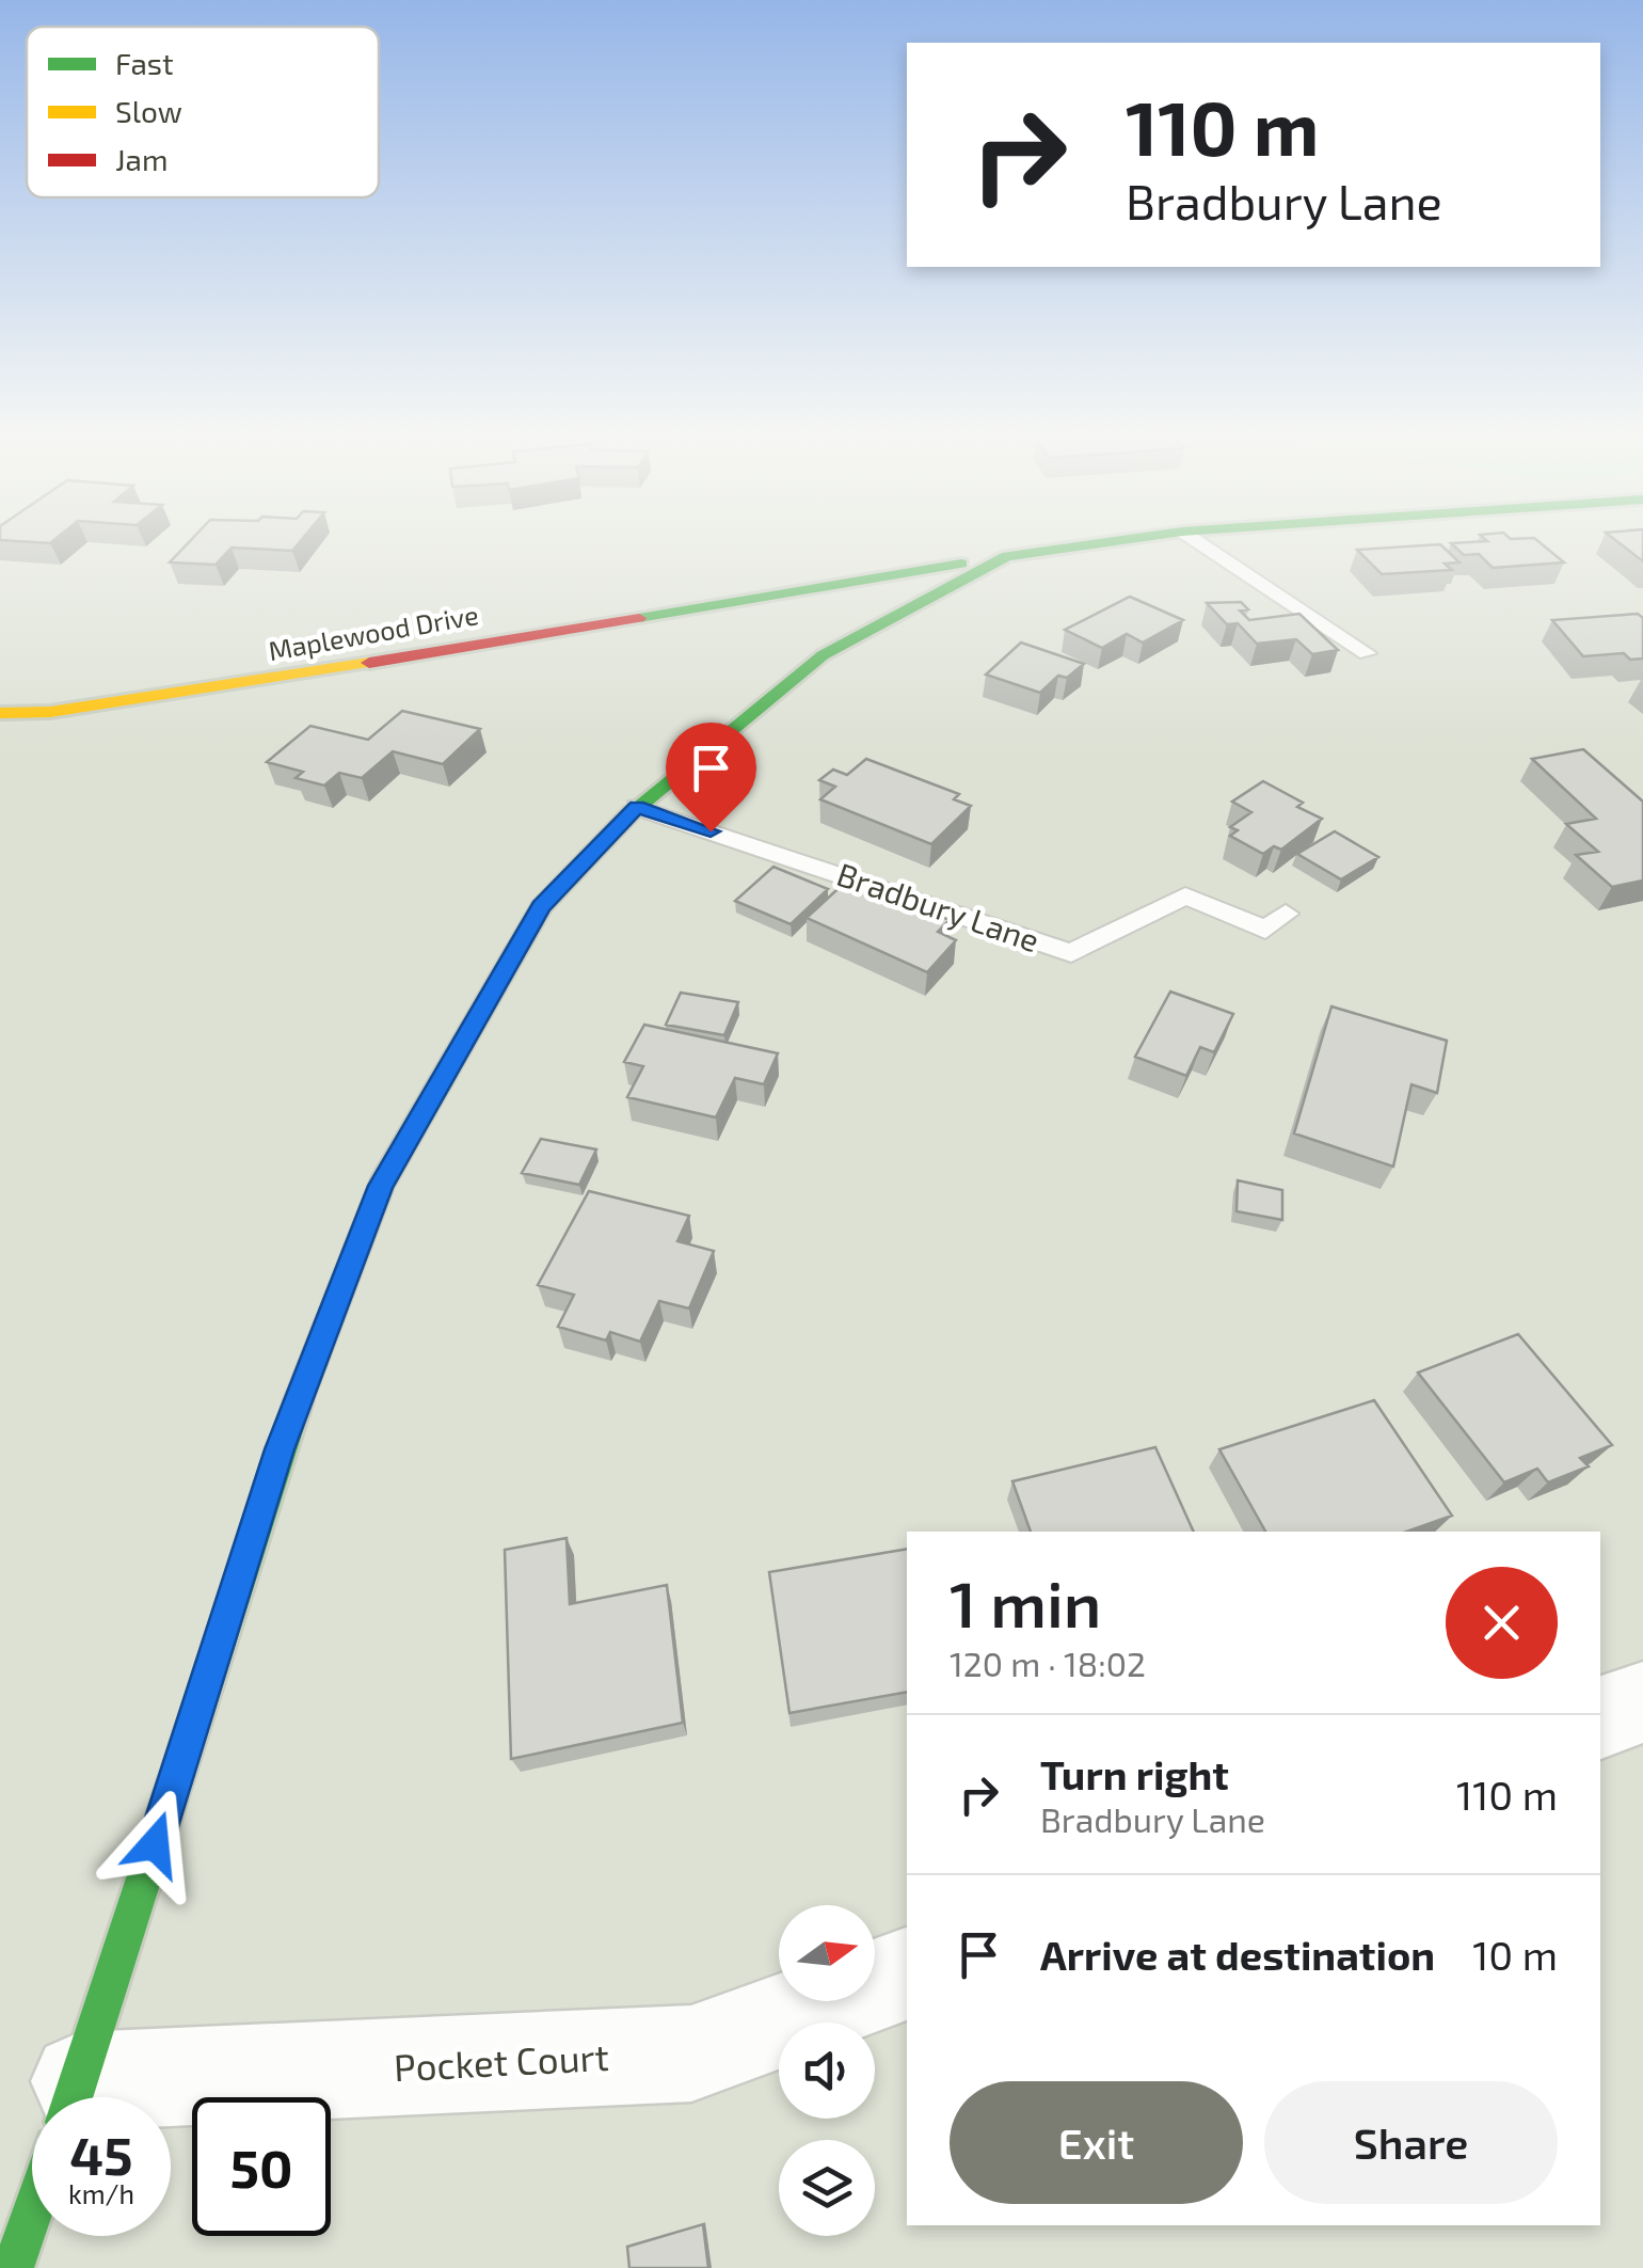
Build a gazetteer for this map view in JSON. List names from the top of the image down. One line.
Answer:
{"streets":{"main road":["Maplewood Drive"],"street":["Pocket Court"],"lane":["Bradbury Lane"]},"legend":["Fast","Slow","Jam"],"north":"right","page":{"turn":["110 m","Bradbury Lane"],"heading":["1 min","120 m · 18:02"],"list":[{"name":"Turn right","note":"Bradbury Lane","value":"110 m"},{"name":"Arrive at destination","value":"10 m"}],"buttons":["Exit","Share"],"speed":"45 km/h","limit":"50"}}
